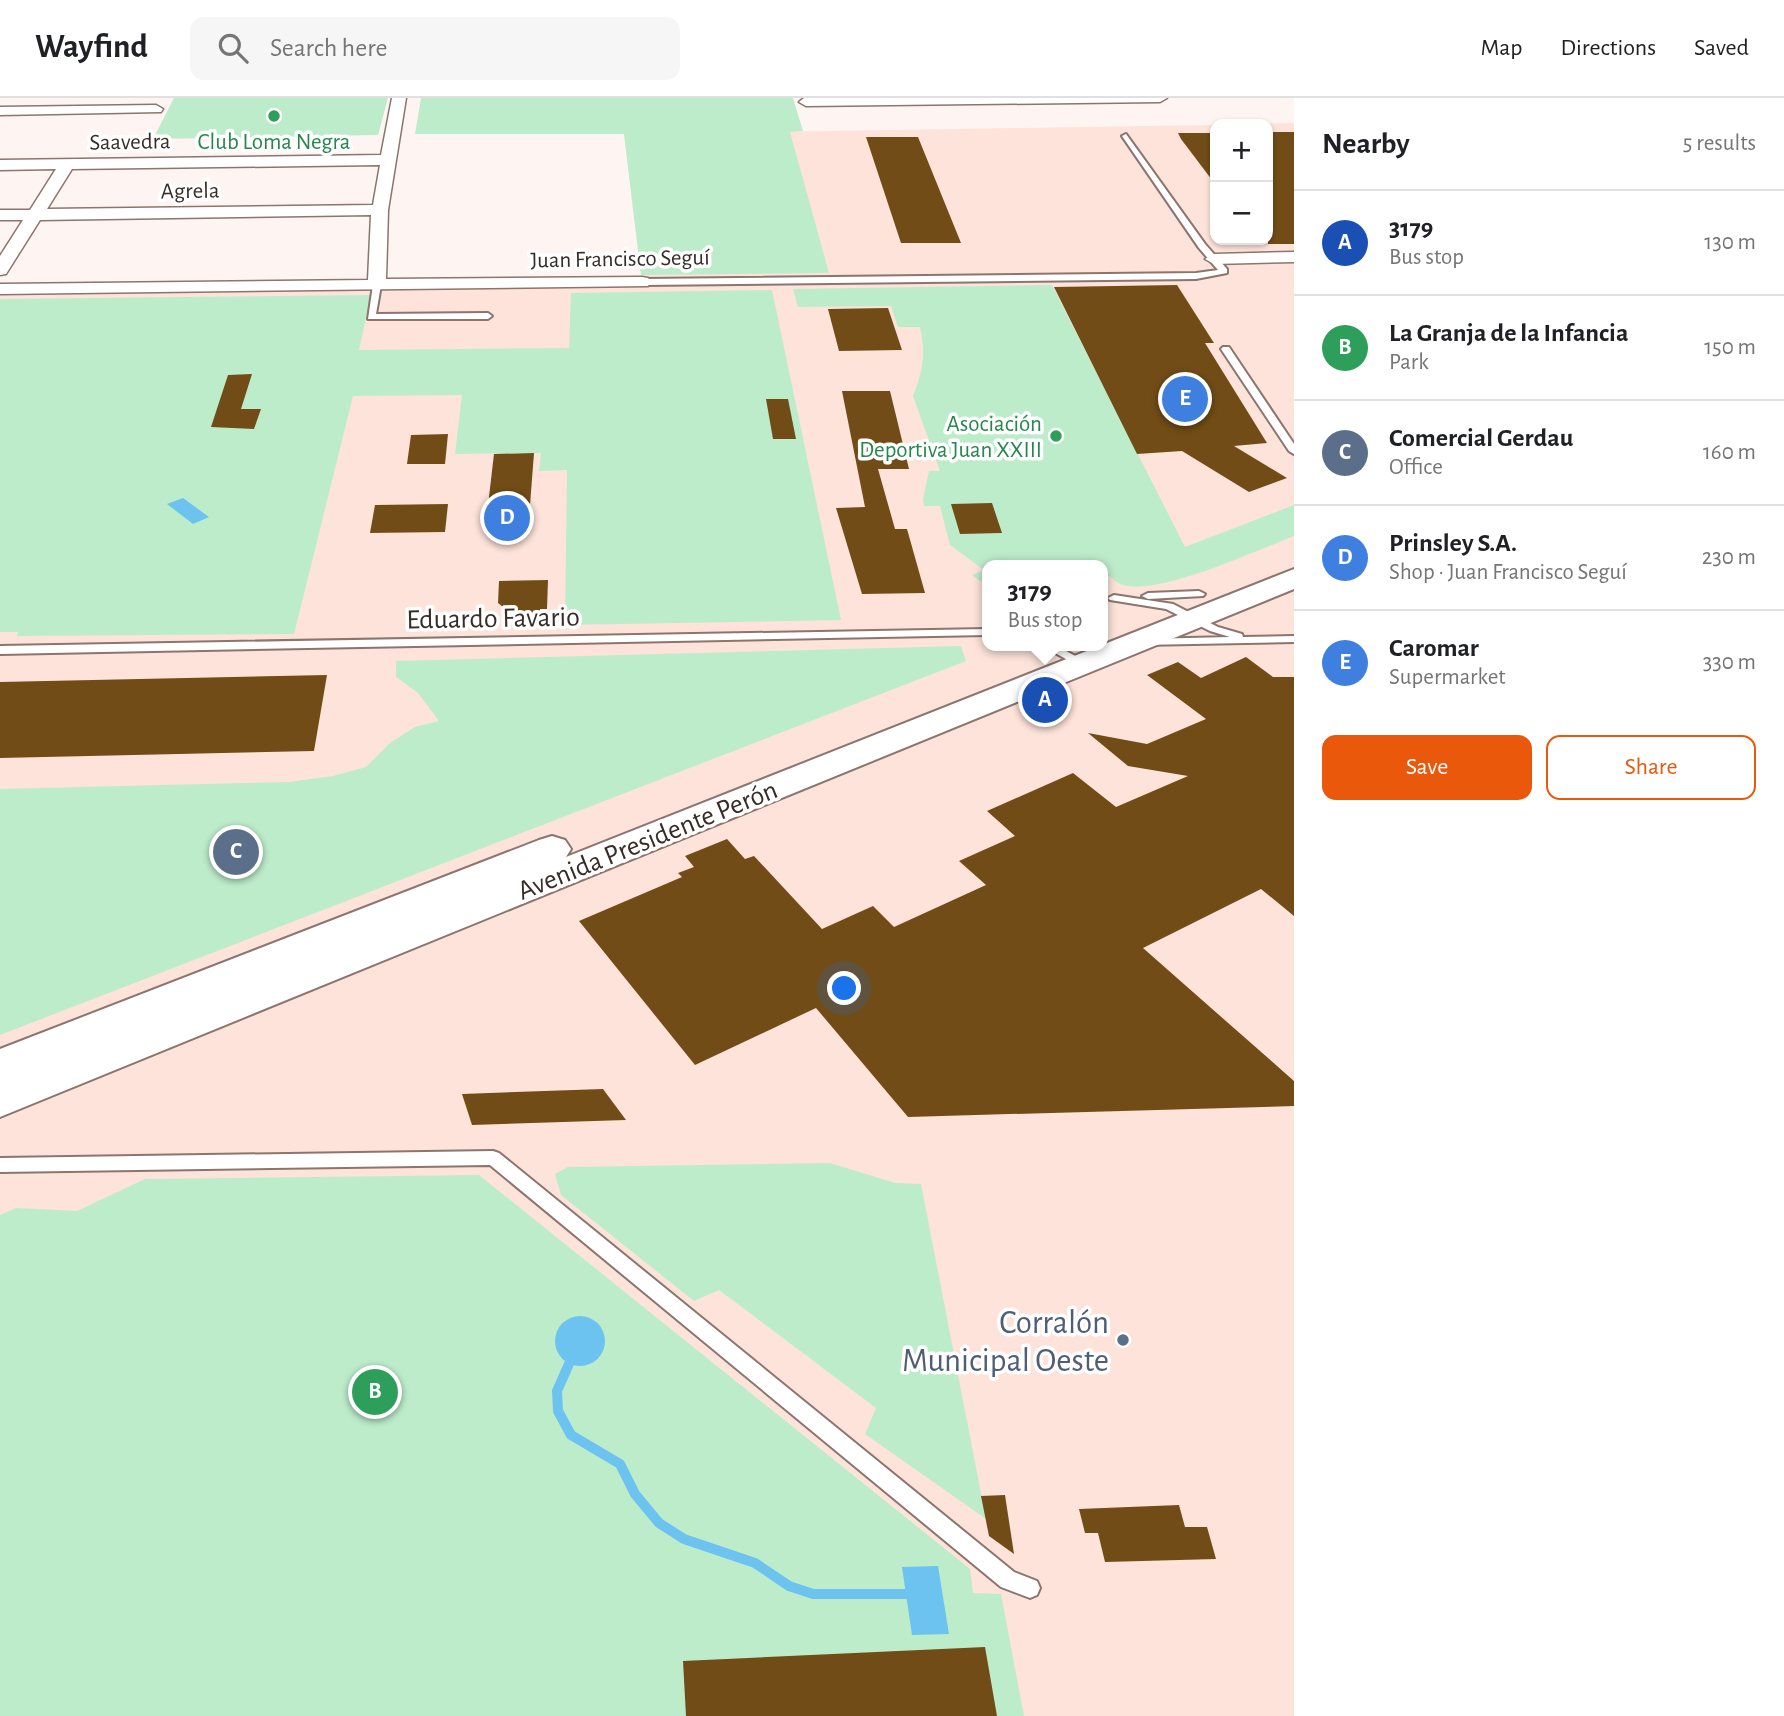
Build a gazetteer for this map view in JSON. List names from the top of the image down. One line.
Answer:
{"streets":{"main road":["Avenida Presidente Perón"],"street":["Saavedra","Agrela","Juan Francisco Seguí"],"lane":["Eduardo Favario"]},"places":["Club Loma Negra","Asociación Deportiva Juan XXIII","Corralón Municipal Oeste"],"page":{"header":"Wayfind","search":"Search here","nav":["Map","Directions","Saved"],"heading":["Nearby","5 results"],"map_buttons":["+","−"],"list":[{"mark":"A","name":"3179","note":"Bus stop","value":"130 m"},{"mark":"B","name":"La Granja de la Infancia","note":"Park","value":"150 m"},{"mark":"C","name":"Comercial Gerdau","note":"Office","value":"160 m"},{"mark":"D","name":"Prinsley S.A.","note":"Shop · Juan Francisco Seguí","value":"230 m"},{"mark":"E","name":"Caromar","note":"Supermarket","value":"330 m"}],"pins":["E","D","A","C","B"],"popup":["3179","Bus stop"],"buttons":["Save","Share"]}}
